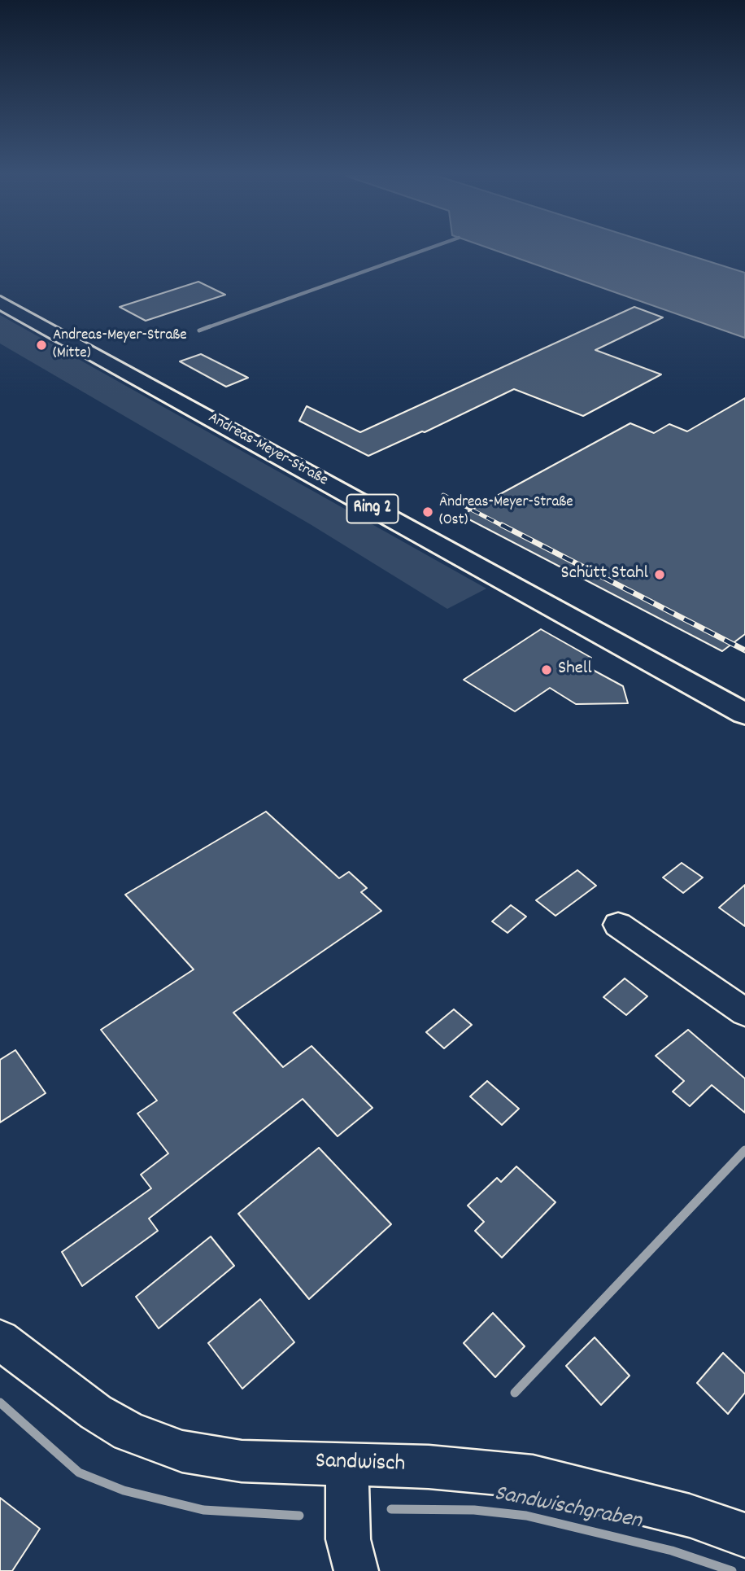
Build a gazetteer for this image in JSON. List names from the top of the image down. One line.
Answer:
{"streets":{"main road":["Andreas-Meyer-Straße","Ring 2"],"street":["Sandwisch"]},"water":["Sandwischgraben"],"places":["Andreas-Meyer-Straße (Mitte)","Andreas-Meyer-Straße (Ost)","Schütt Stahl","Shell"]}
